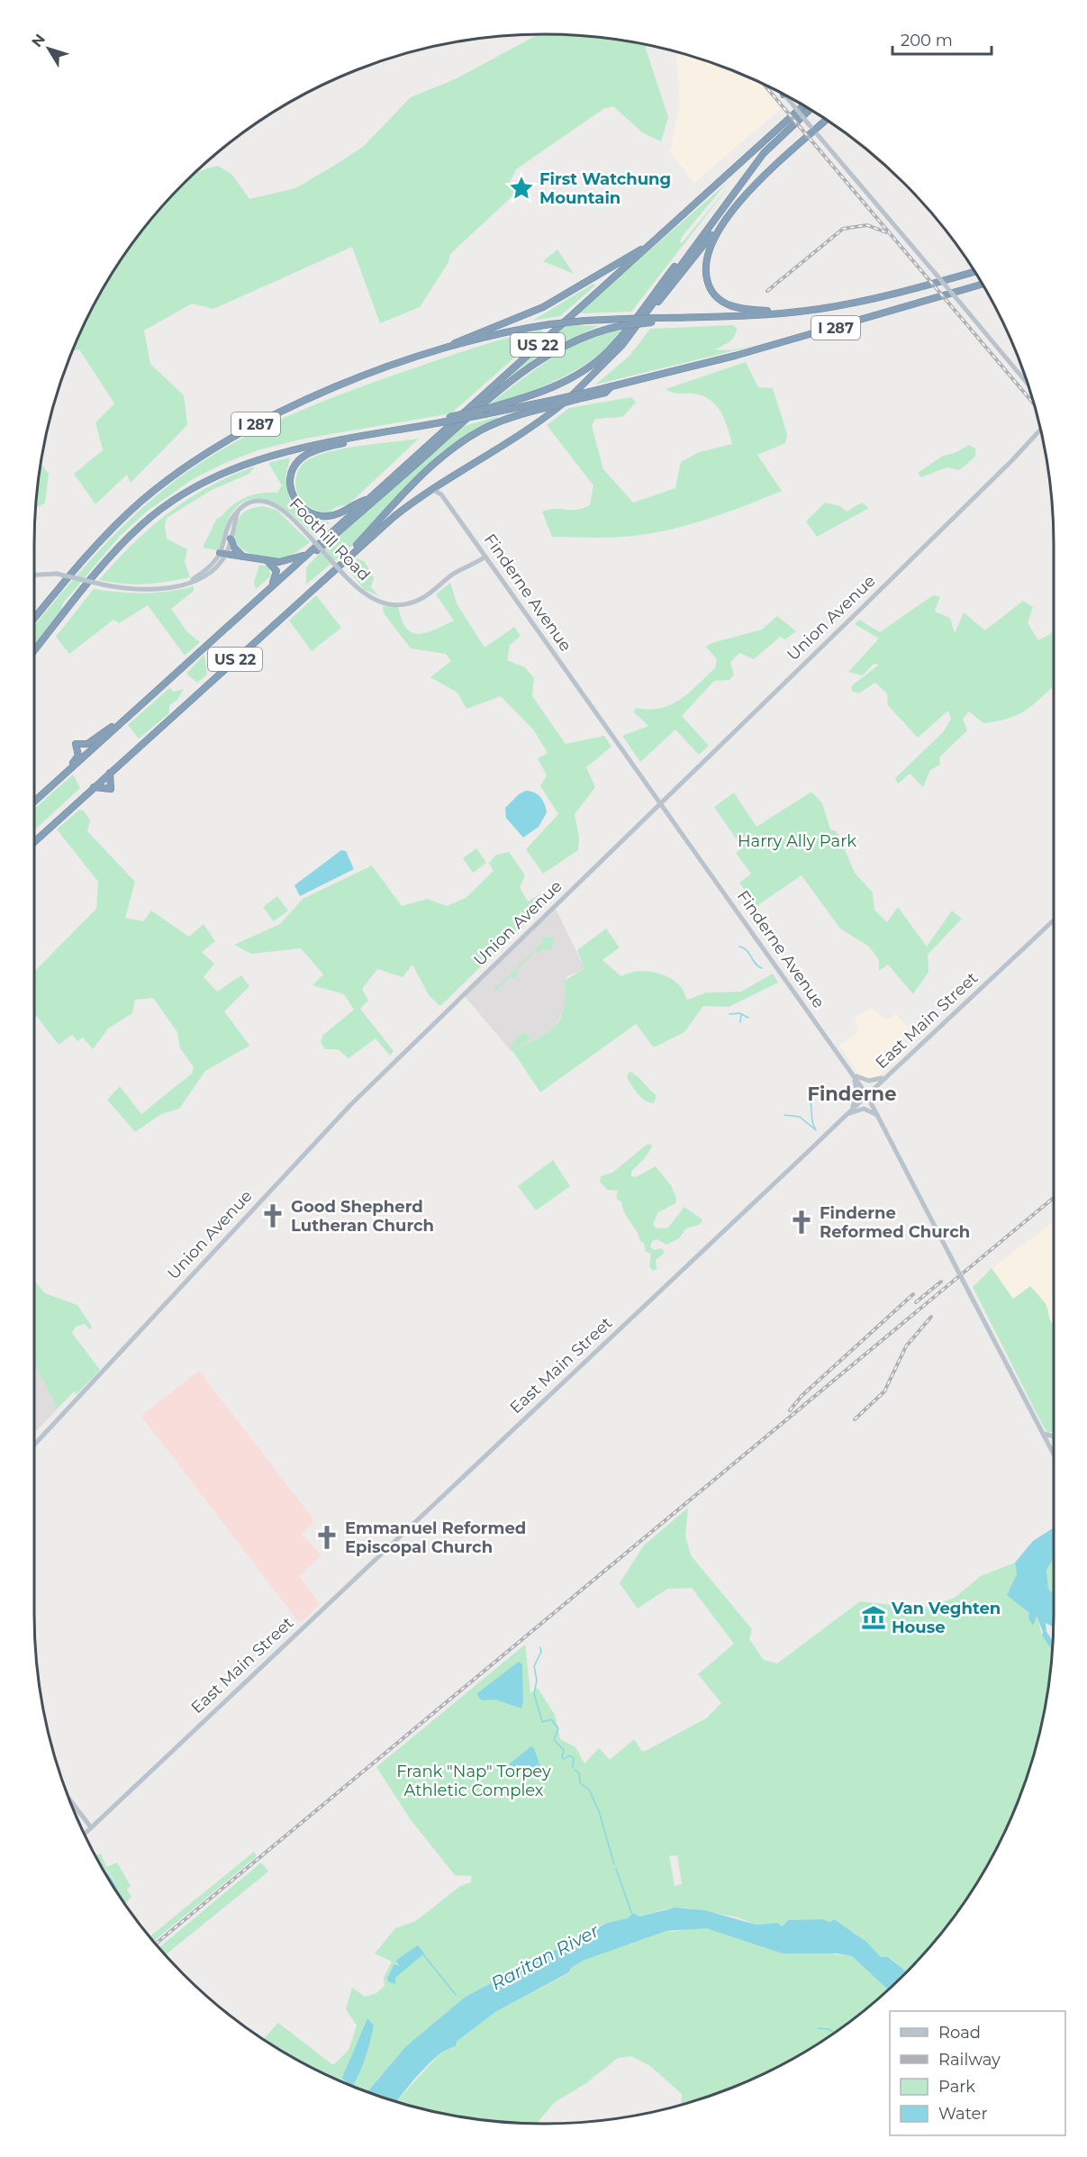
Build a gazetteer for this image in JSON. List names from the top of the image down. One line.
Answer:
{"streets":{"highway":["I 287","US 22"],"street":["Foothill Road","Finderne Avenue","Union Avenue","East Main Street"]},"crossings":[["Foothill Road","Finderne Avenue"],["Finderne Avenue","Union Avenue"],["Finderne Avenue","East Main Street"]],"districts":["Finderne"],"water":["Raritan River"],"parks":["Harry Ally Park","Frank \"Nap\" Torpey Athletic Complex"],"places":{"place":["First Watchung Mountain"],"church":["Good Shepherd Lutheran Church","Finderne Reformed Church","Emmanuel Reformed Episcopal Church"],"museum":["Van Veghten House"]},"legend":["Road","Railway","Park","Water"],"scale_bar":"200 m","north":"top left"}
